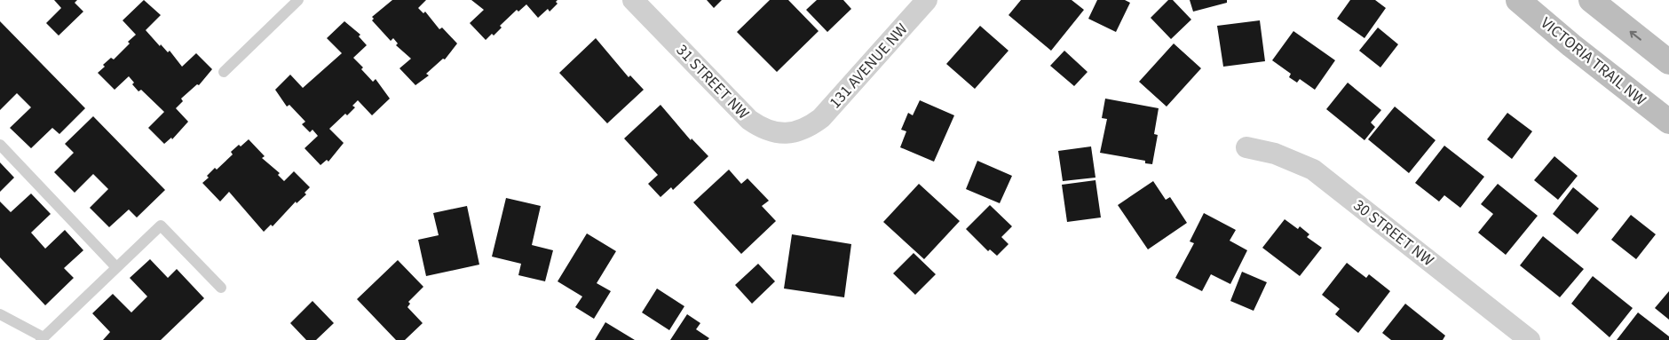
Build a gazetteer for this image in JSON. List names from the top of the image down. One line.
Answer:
{"streets":{"main road":["VICTORIA TRAIL NW"],"street":["131 AVENUE NW","31 STREET NW","30 STREET NW"]},"crossings":[["131 AVENUE NW","31 STREET NW"]]}
